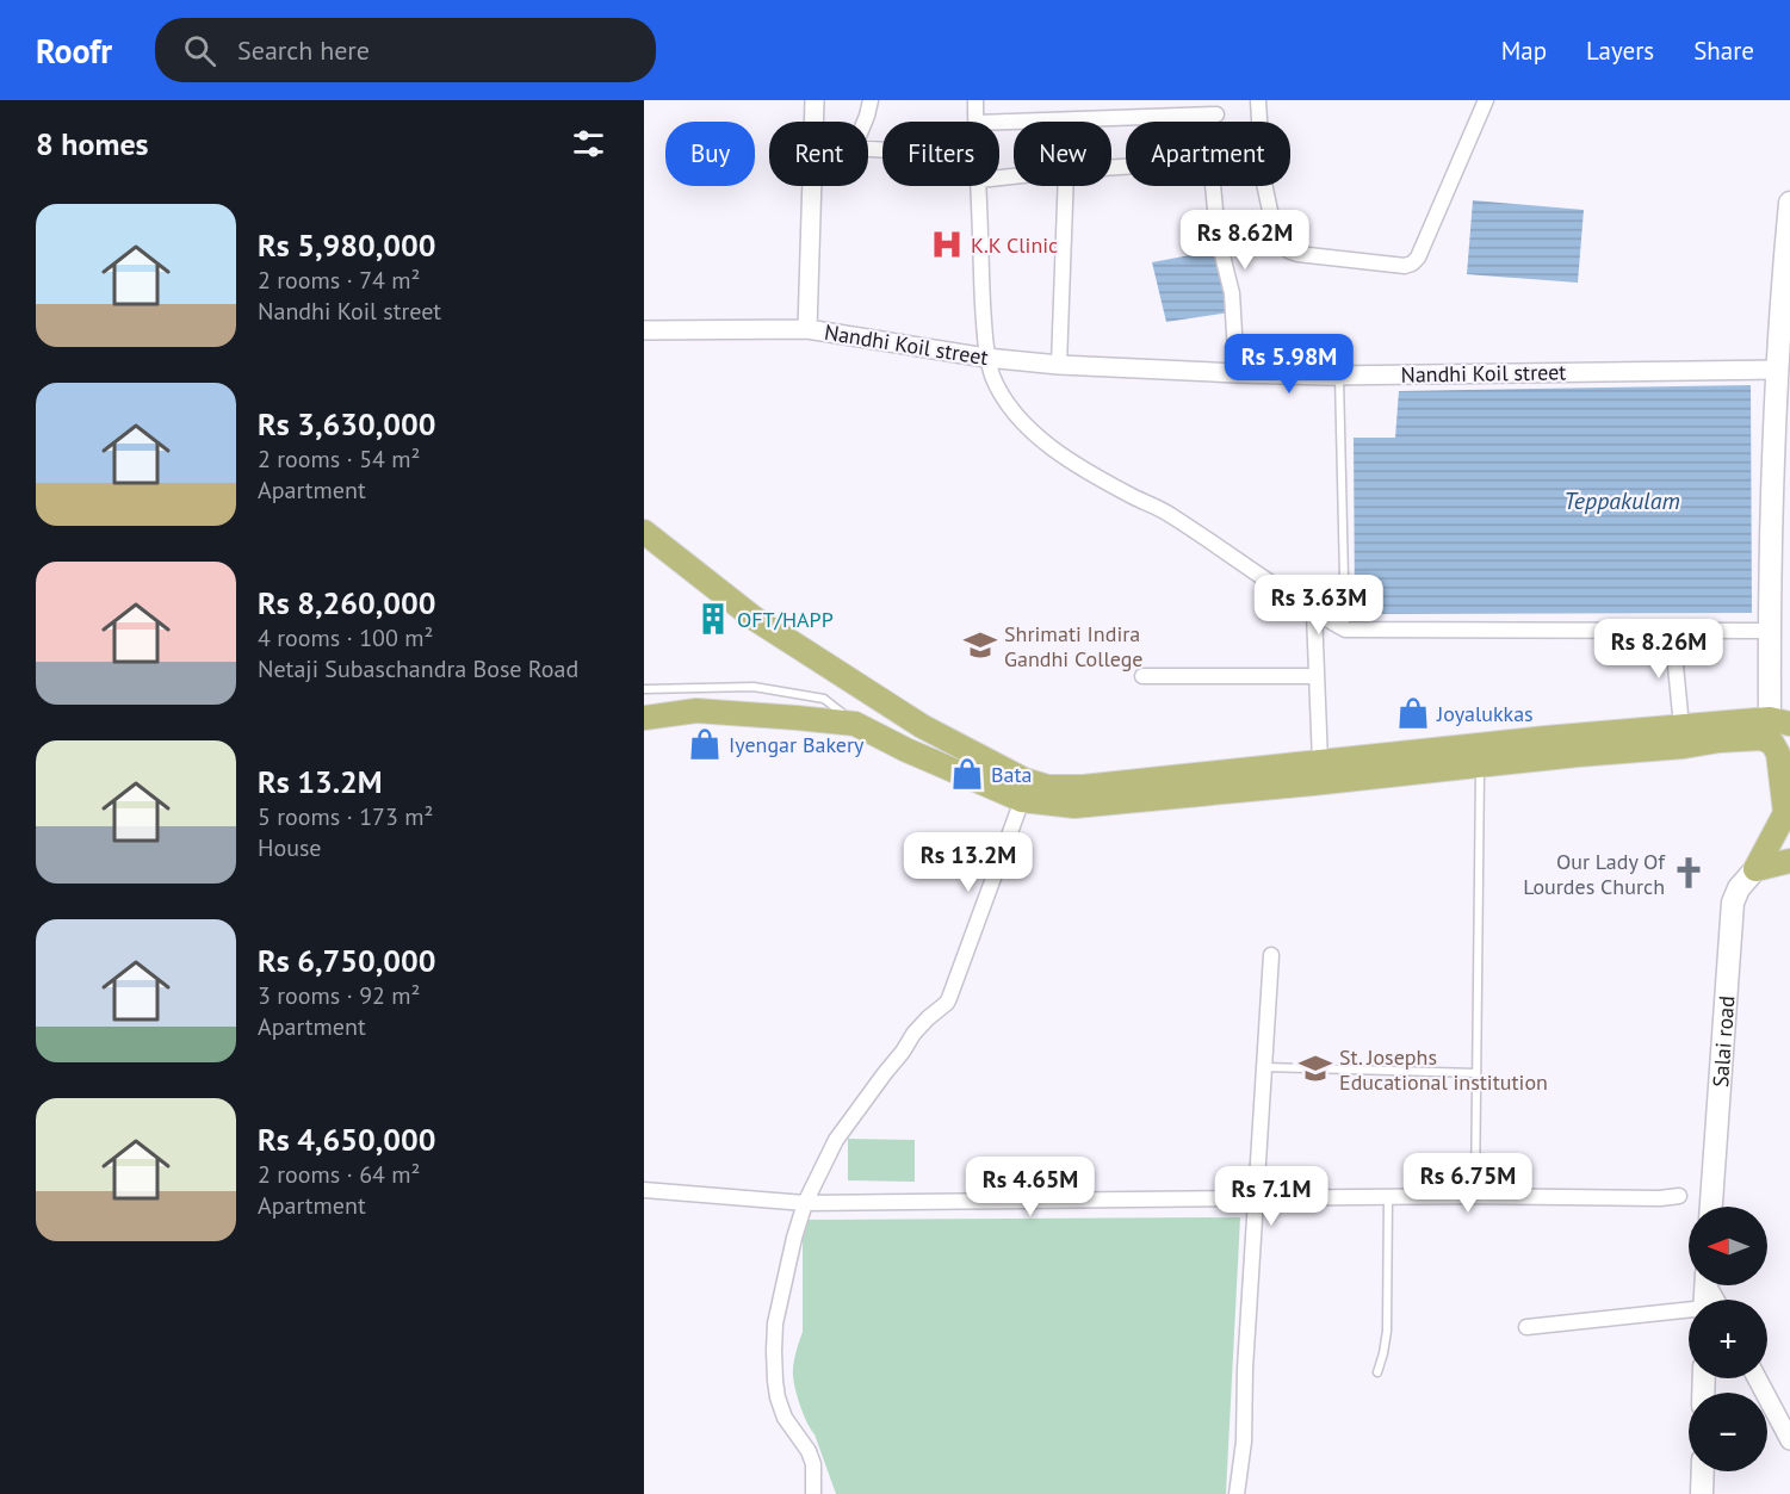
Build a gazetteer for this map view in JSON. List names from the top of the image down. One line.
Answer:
{"streets":{"main road":["Salai road"],"street":["Nandhi Koil street"]},"water":["Teppakulam"],"places":{"hospital":["K.K Clinic"],"building":["OFT/HAPP"],"school or university":["Shrimati Indira Gandhi College","St. Josephs Educational institution"],"shop":["Joyalukkas","Iyengar Bakery","Bata"],"church":["Our Lady Of Lourdes Church"]},"north":"left","page":{"header":"Roofr","search":"Search here","nav":["Map","Layers","Share"],"heading":"8 homes","chip":["Buy","Rent","Filters","New","Apartment"],"list":[{"name":"Rs 5,980,000","note":"2 rooms · 74 m² · Nandhi Koil street"},{"name":"Rs 3,630,000","note":"2 rooms · 54 m² · Apartment"},{"name":"Rs 8,260,000","note":"4 rooms · 100 m² · Netaji Subaschandra Bose Road"},{"name":"Rs 13.2M","note":"5 rooms · 173 m² · House"},{"name":"Rs 6,750,000","note":"3 rooms · 92 m² · Apartment"},{"name":"Rs 4,650,000","note":"2 rooms · 64 m² · Apartment"}],"price":["Rs 8.62M","Rs 5.98M","Rs 3.63M","Rs 8.26M","Rs 13.2M","Rs 6.75M","Rs 4.65M","Rs 7.1M"],"map_buttons":["+","−"]}}
